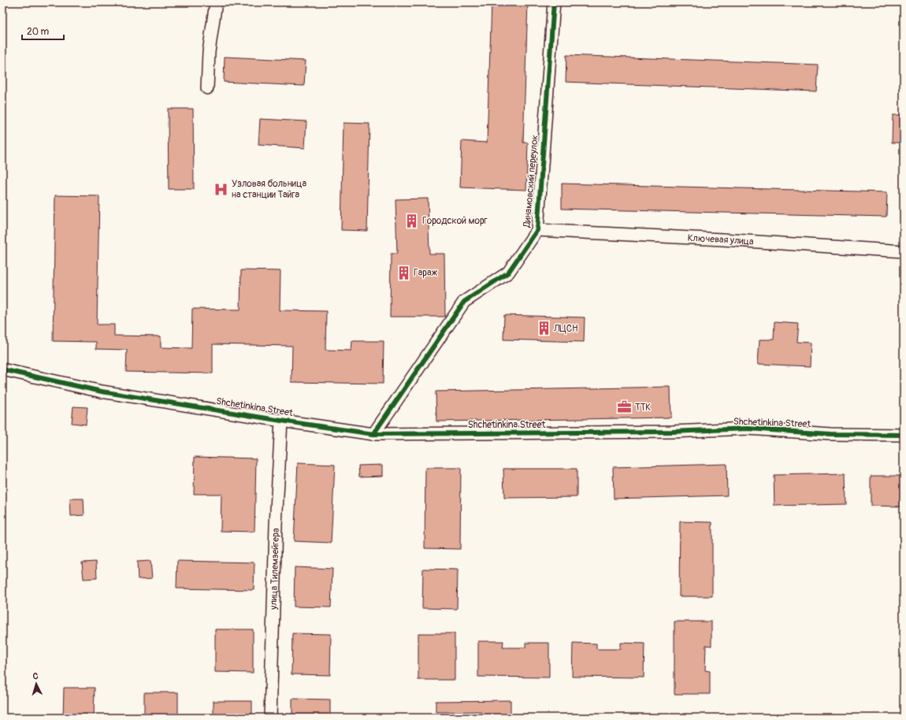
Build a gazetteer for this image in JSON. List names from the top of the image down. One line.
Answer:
{"streets":{"street":["Динамовский переулок","Ключевая улица","Shchetinkina Street","улица Тилемзейгера"]},"crossings":[["Динамовский переулок","Ключевая улица"],["Динамовский переулок","Shchetinkina Street"],["Shchetinkina Street","улица Тилемзейгера"]],"places":{"hospital":["Узловая больница на станции Тайга"],"building":["Городской морг","Гараж","ЛЦСН"],"office":["ТТК"]},"scale_bar":"20 m","north":"top"}
